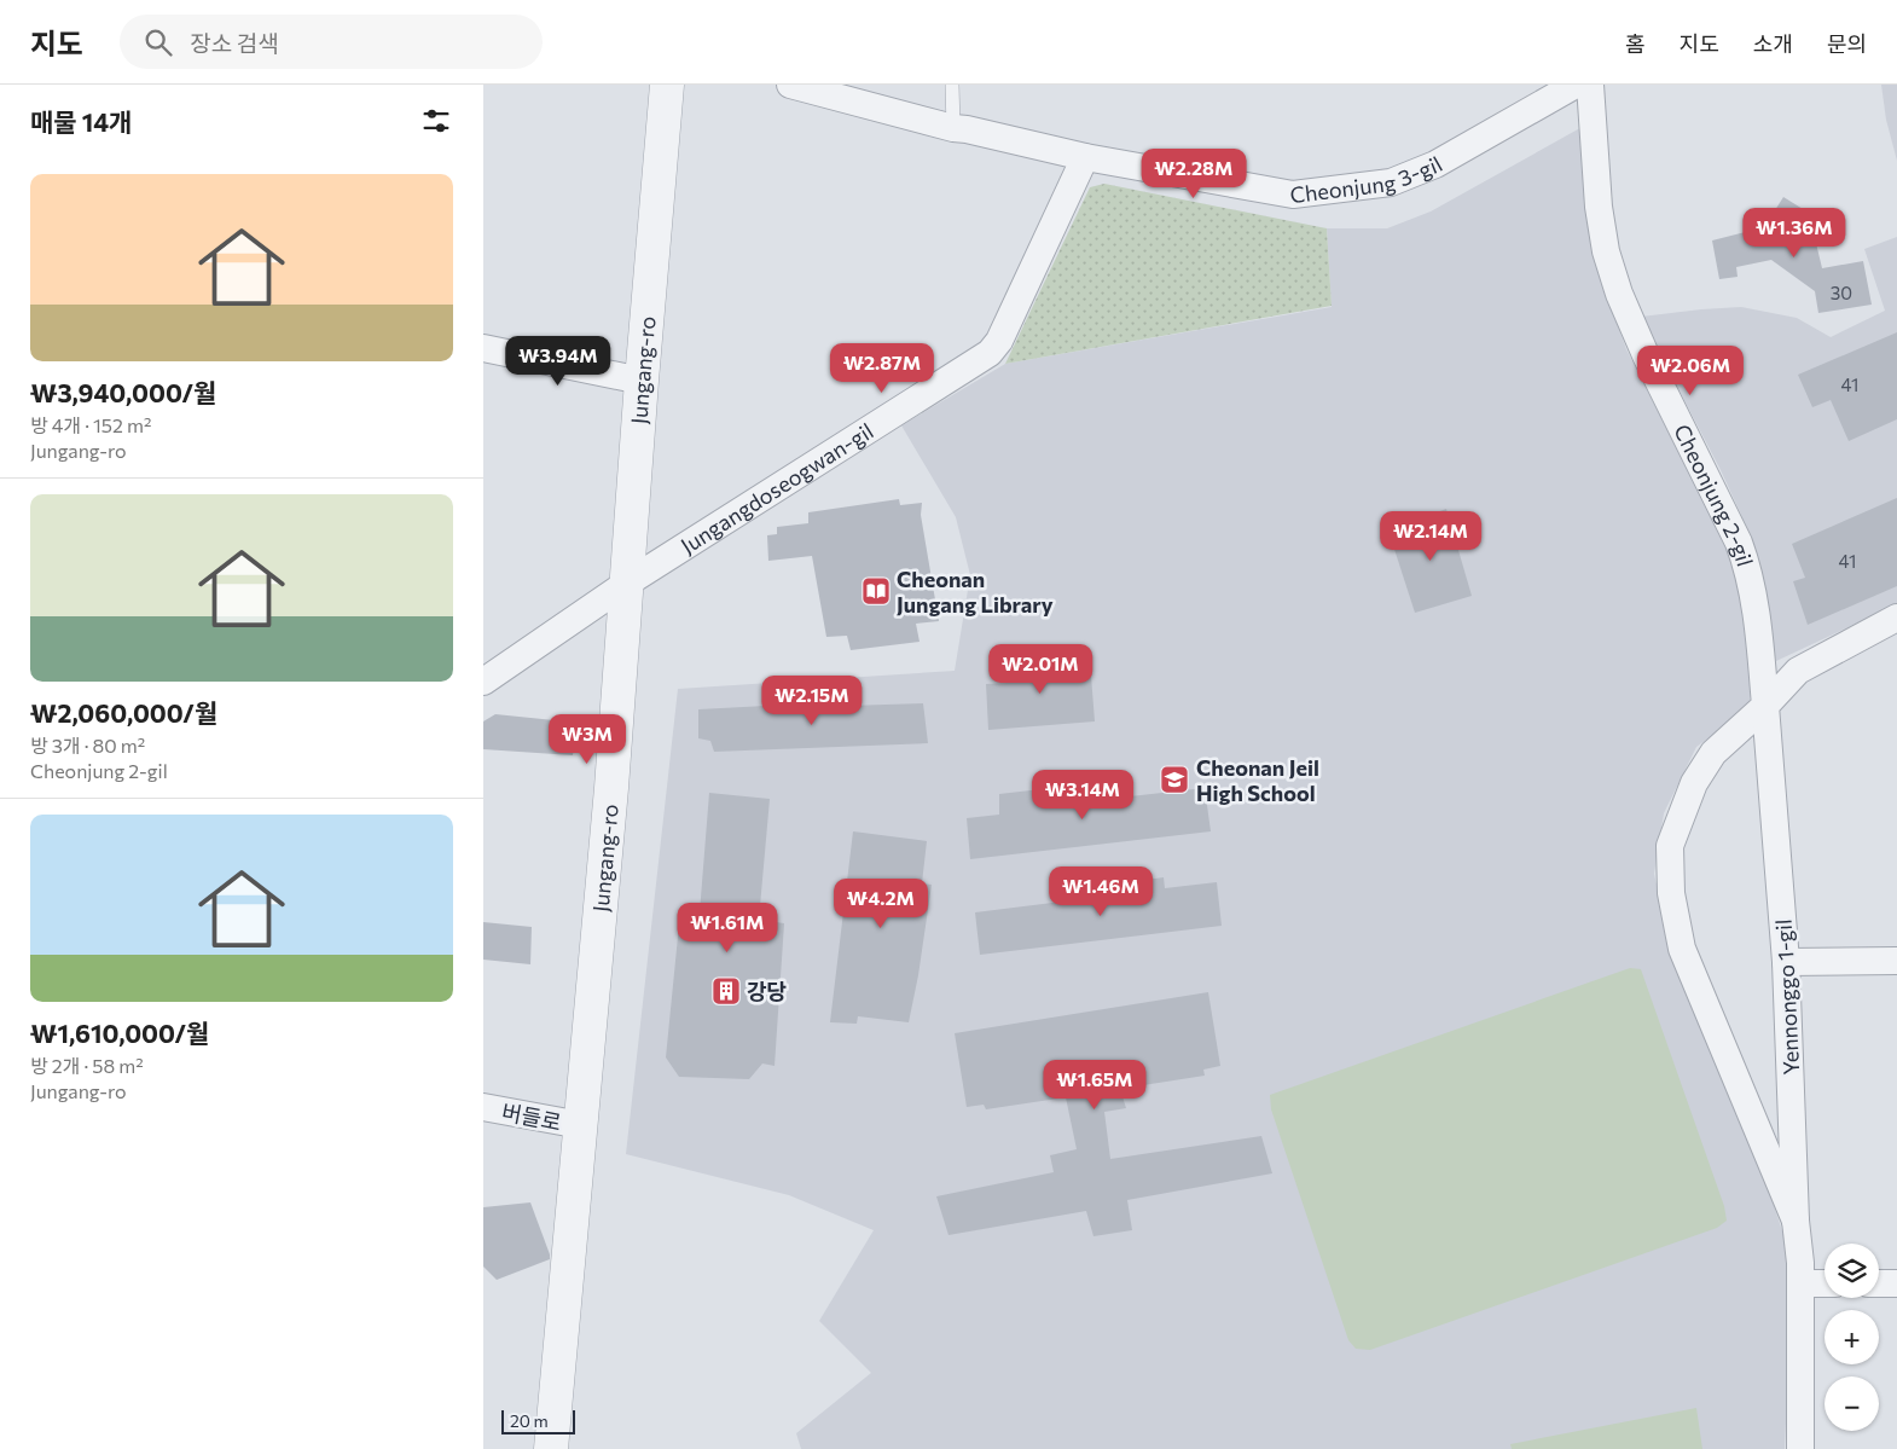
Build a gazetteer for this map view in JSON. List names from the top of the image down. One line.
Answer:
{"streets":{"street":["Cheonjung 3-gil","Jungang-ro","Jungangdoseogwan-gil","Cheonjung 2-gil","Yennonggo 1-gil","버들로"]},"crossings":[["Cheonjung 3-gil","Jungangdoseogwan-gil"],["Jungang-ro","Jungangdoseogwan-gil"],["Jungang-ro","버들로"],["Cheonjung 2-gil","Yennonggo 1-gil"]],"places":{"library":["Cheonan Jungang Library"],"school or university":["Cheonan Jeil High School"],"building":["강당"]},"house_numbers":["30","41","41"],"scale_bar":"20 m","page":{"header":"지도","search":"장소 검색","nav":["홈","지도","소개","문의"],"heading":"매물 14개","price":["₩2.28M","₩1.36M","₩3.94M","₩2.87M","₩2.06M","₩2.14M","₩2.01M","₩2.15M","₩3M","₩3.14M","₩1.46M","₩4.2M","₩1.61M","₩1.65M"],"list":[{"name":"₩3,940,000/월","note":"방 4개 · 152 m² · Jungang-ro"},{"name":"₩2,060,000/월","note":"방 3개 · 80 m² · Cheonjung 2-gil"},{"name":"₩1,610,000/월","note":"방 2개 · 58 m² · Jungang-ro"}],"map_buttons":["+","−"],"scale":"20 m"}}
